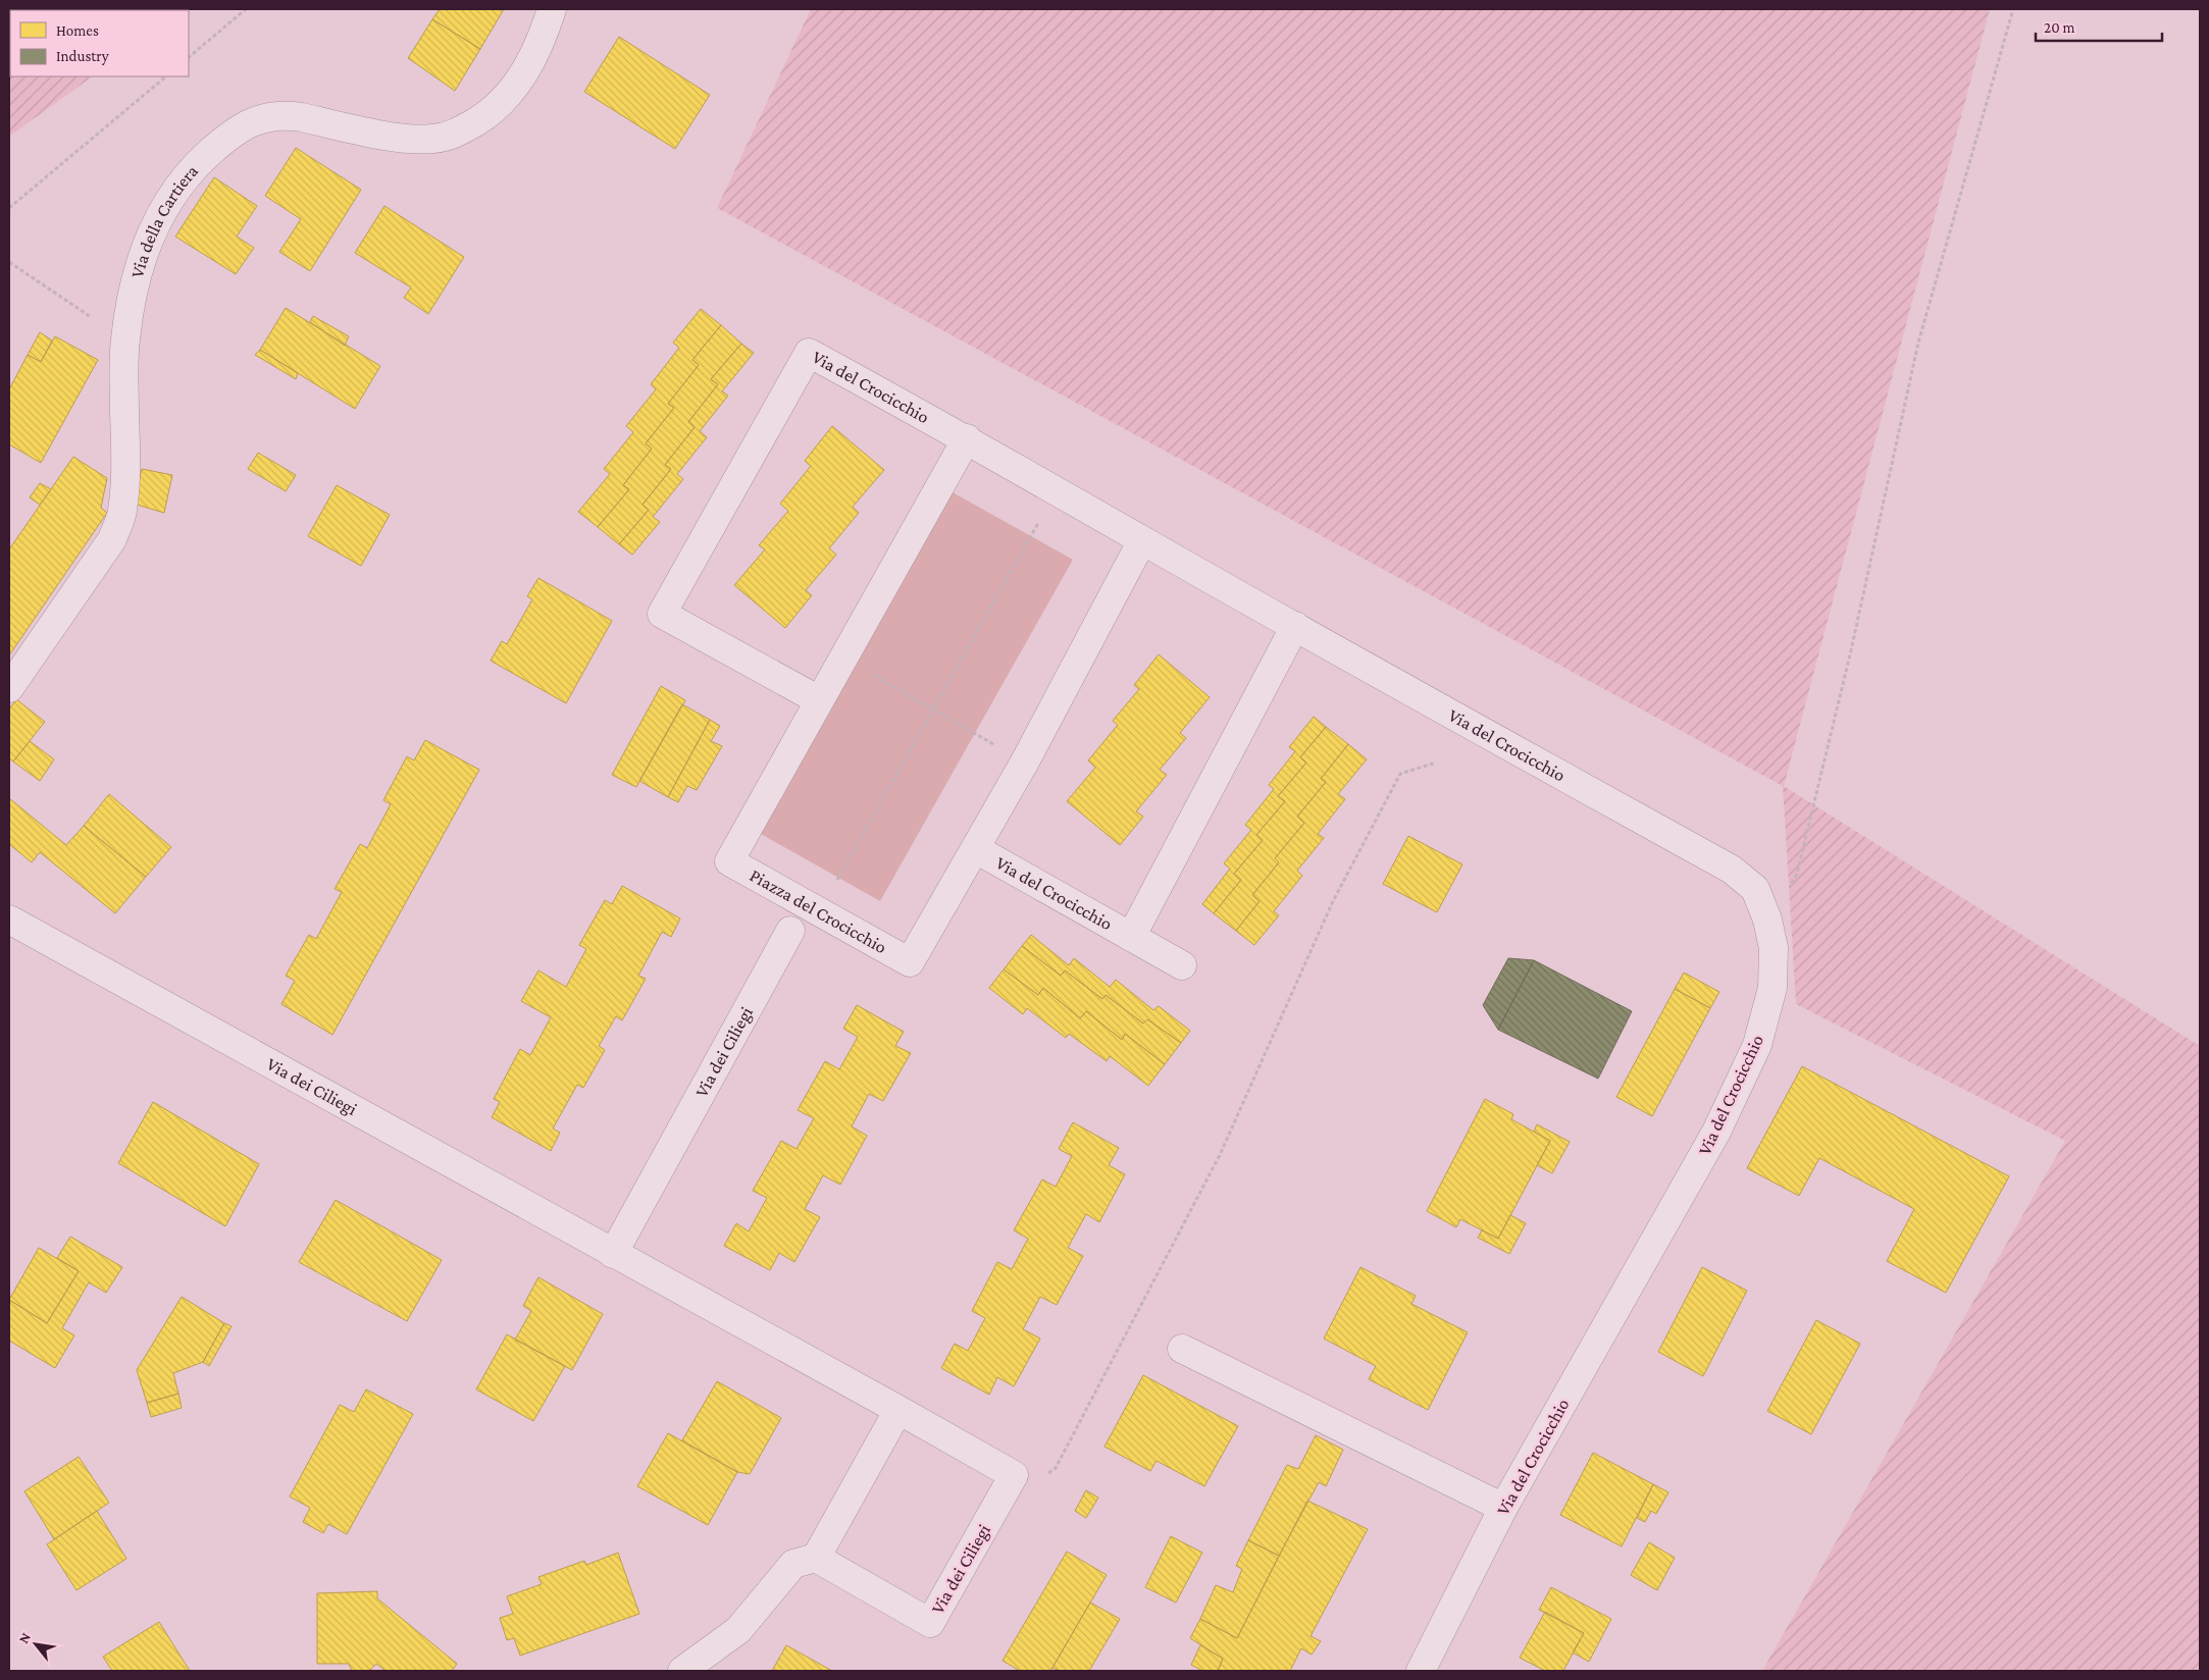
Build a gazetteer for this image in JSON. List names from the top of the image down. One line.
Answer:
{"streets":{"street":["Via della Cartiera","Via del Crocicchio","Piazza del Crocicchio","Via dei Ciliegi"]},"crossings":[["Via del Crocicchio","Piazza del Crocicchio"]],"legend":["Homes","Industry"],"scale_bar":"20 m","north":"top left"}
